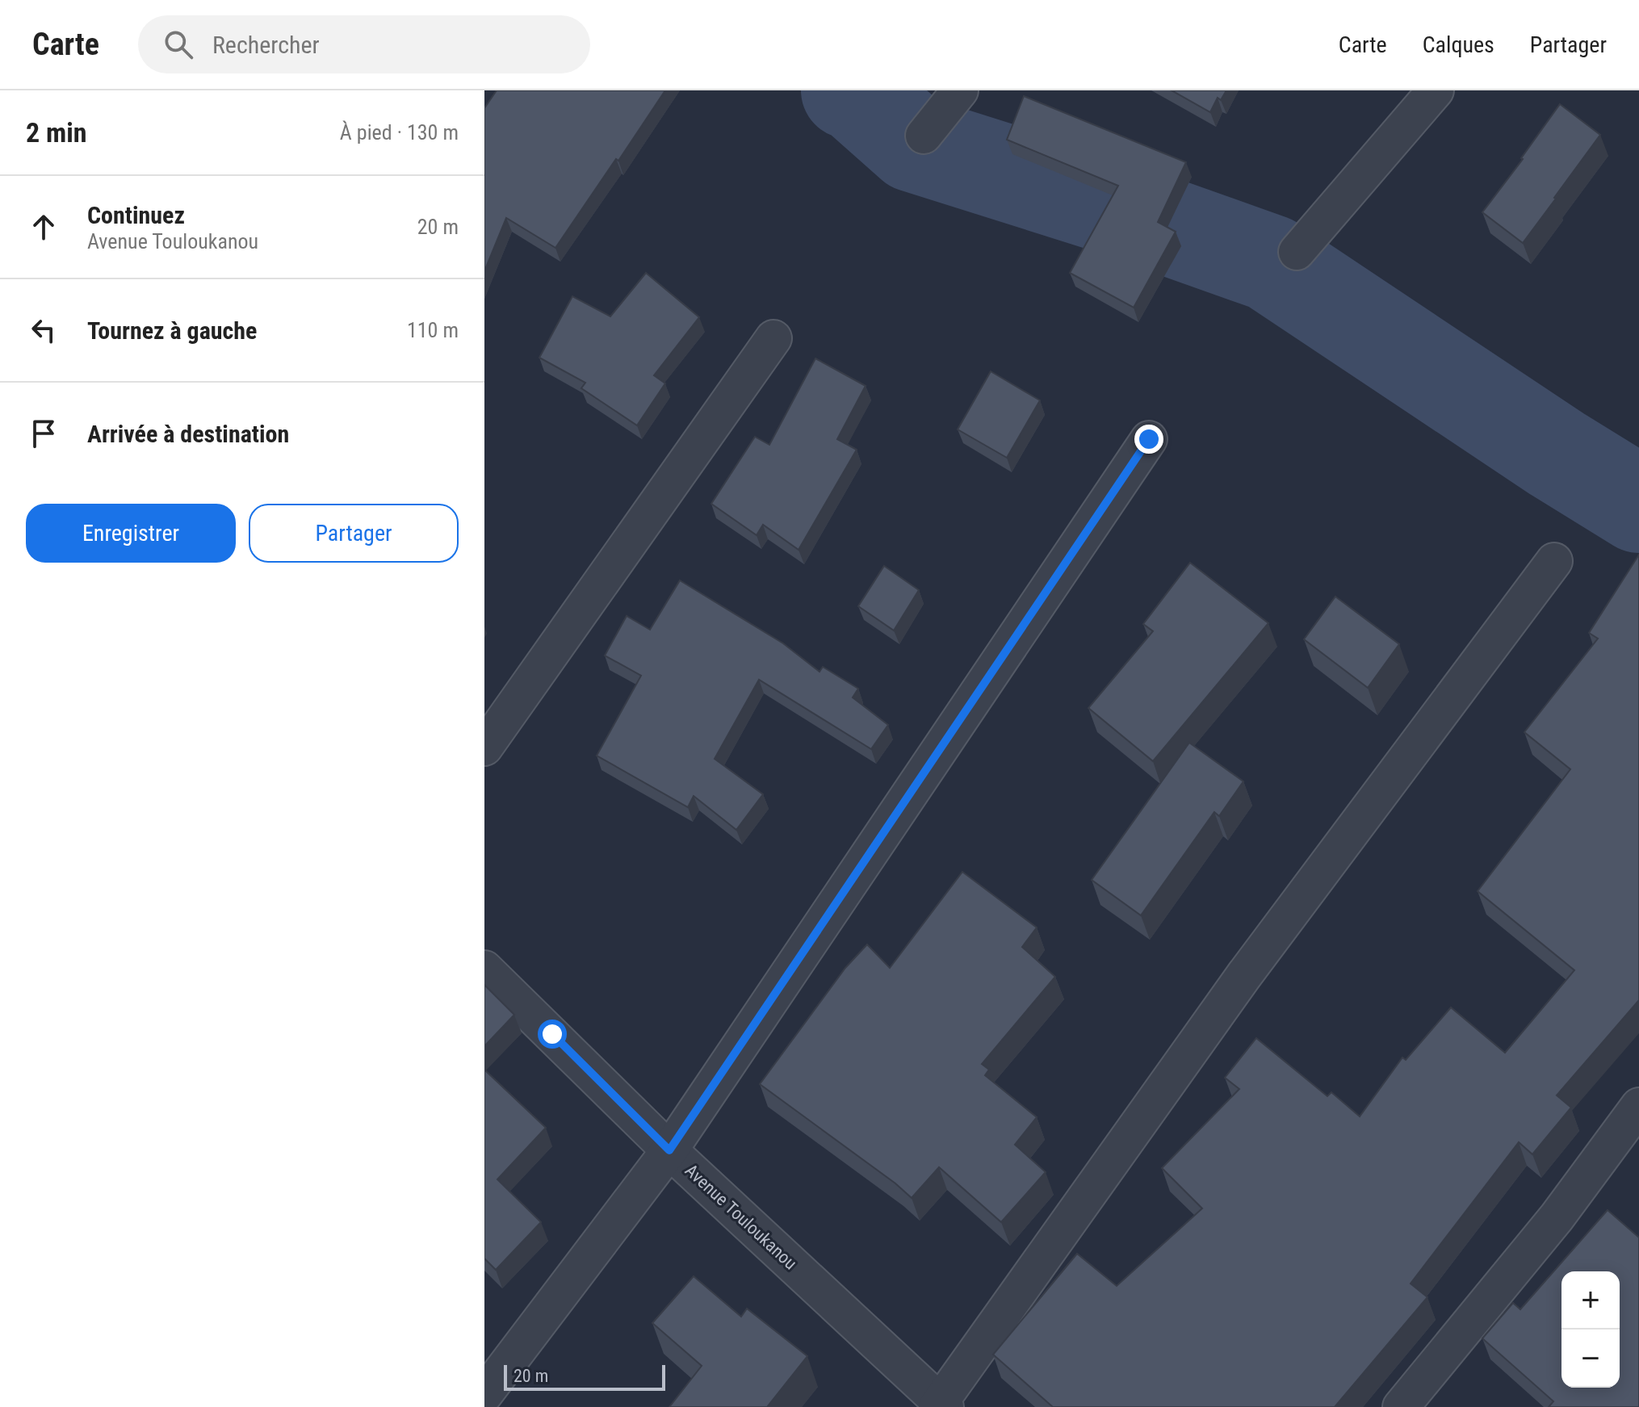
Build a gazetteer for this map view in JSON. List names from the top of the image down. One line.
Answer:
{"streets":{"street":["Avenue Touloukanou"]},"scale_bar":"20 m","page":{"header":"Carte","search":"Rechercher","nav":["Carte","Calques","Partager"],"heading":["2 min","À pied · 130 m"],"list":[["Continuez","Avenue Touloukanou","20 m"],["Tournez à gauche","110 m"],"Arrivée à destination"],"buttons":["Enregistrer","Partager"],"map_buttons":["+","−"],"scale":"20 m"}}
